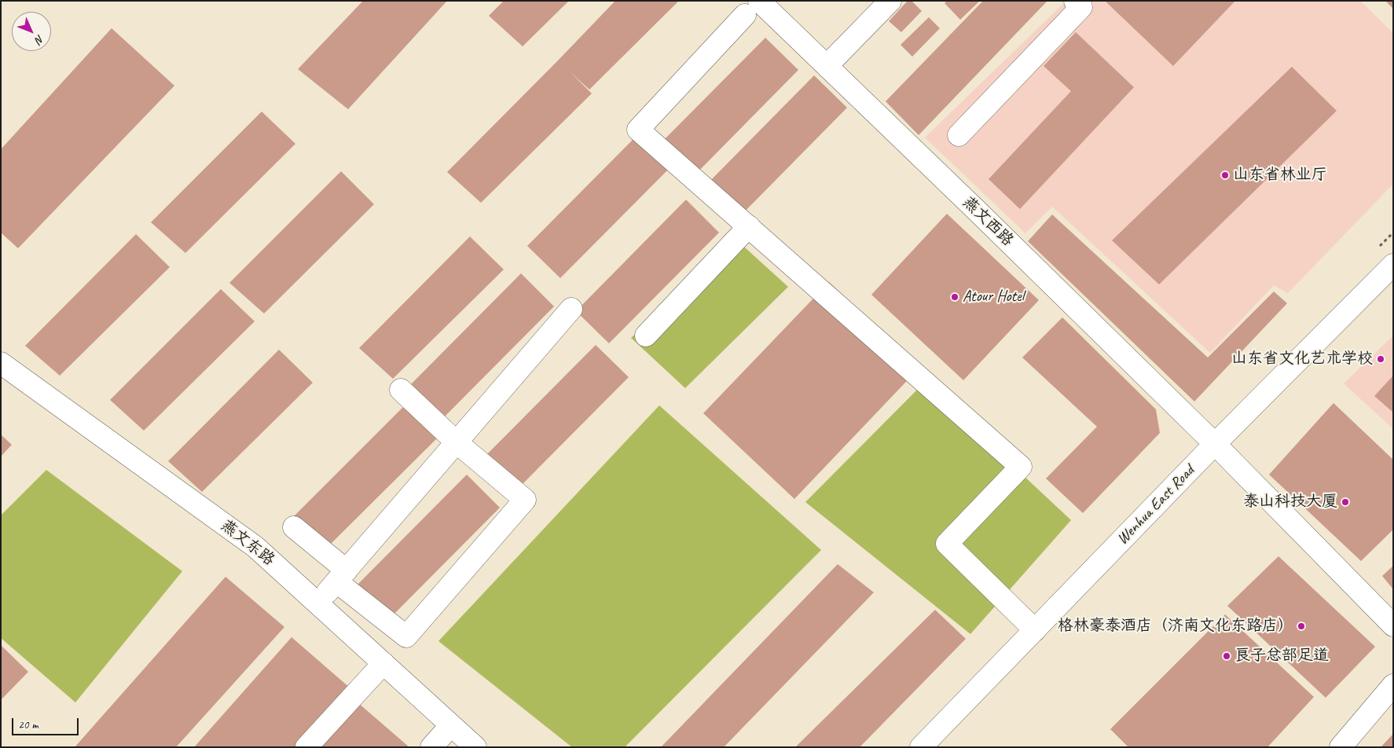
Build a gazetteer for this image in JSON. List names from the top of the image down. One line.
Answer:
{"streets":{"street":["燕文西路","Wenhua East Road","燕文东路"]},"crossings":[["燕文西路","Wenhua East Road"]],"places":["山东省林业厅","Atour Hotel","山东省文化艺术学校","泰山科技大厦","格林豪泰酒店（济南文化东路店）","良子总部足道"],"scale_bar":"20 m","north":"bottom right"}
